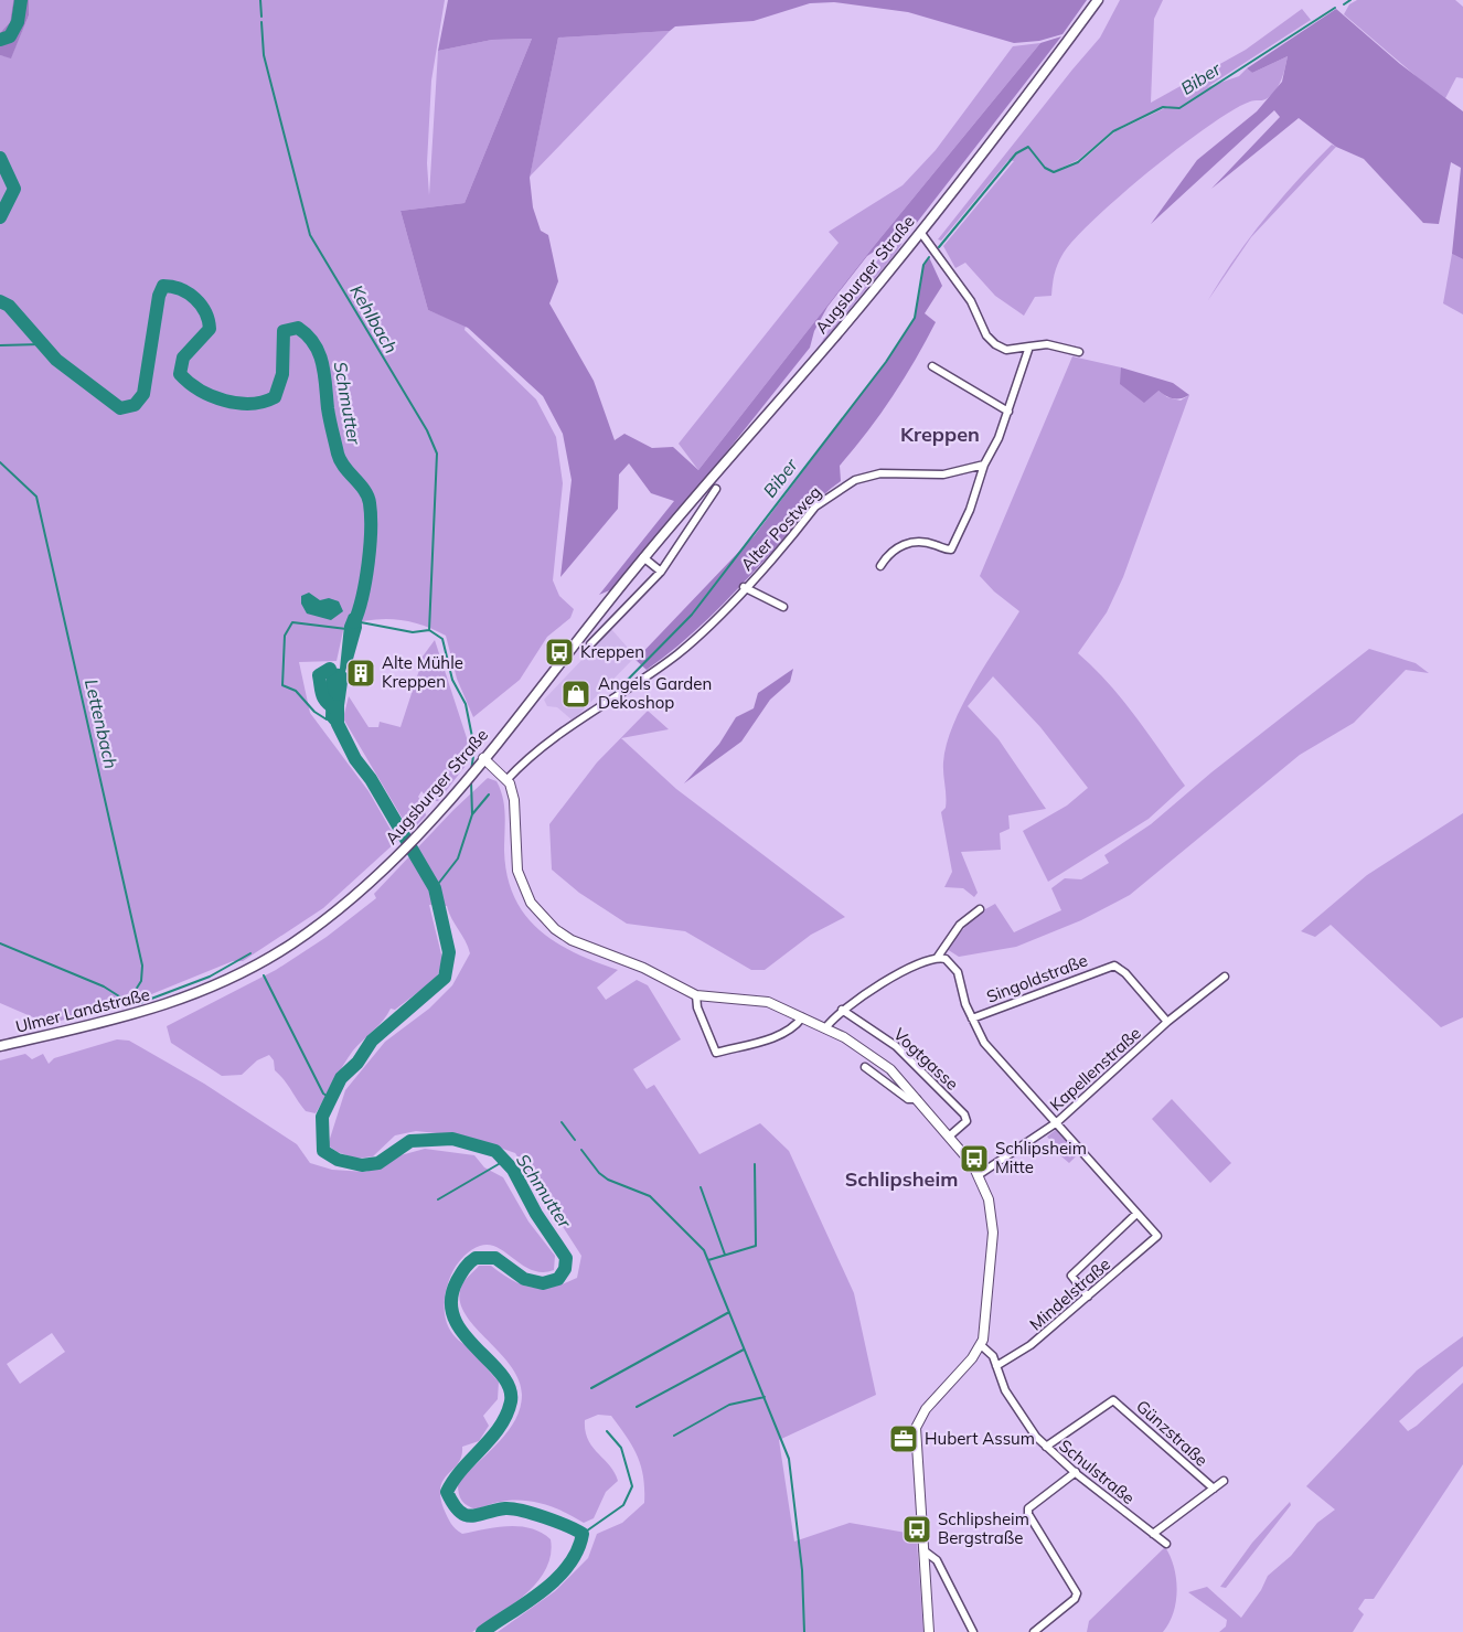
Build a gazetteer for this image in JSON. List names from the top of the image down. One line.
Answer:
{"streets":{"main road":["Augsburger Straße","Ulmer Landstraße"],"street":["Alter Postweg","Singoldstraße","Vogtgasse","Kapellenstraße","Mindelstraße","Günzstraße","Schulstraße"]},"crossings":[["Augsburger Straße","Ulmer Landstraße"],["Singoldstraße","Kapellenstraße"],["Mindelstraße","Schulstraße"],["Günzstraße","Schulstraße"]],"districts":["Kreppen","Schlipsheim"],"water":["Biber","Kehlbach","Schmutter","Lettenbach"],"places":{"bus stop":["Kreppen","Schlipsheim Mitte","Schlipsheim Bergstraße"],"building":["Alte Mühle Kreppen"],"shop":["Angels Garden Dekoshop"],"office":["Hubert Assum"]}}
